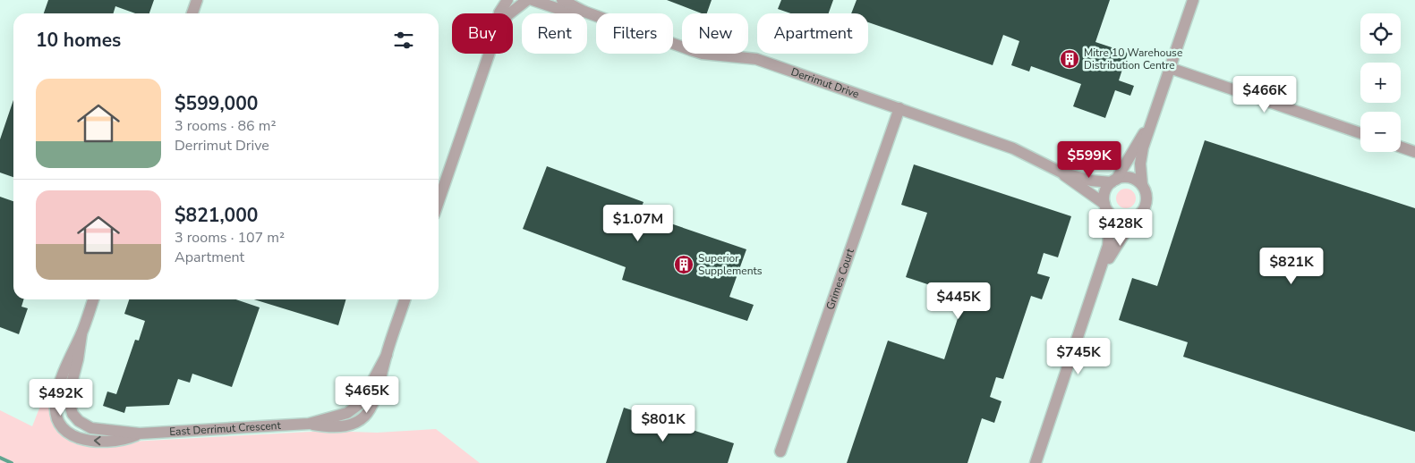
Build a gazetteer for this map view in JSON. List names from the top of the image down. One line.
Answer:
{"streets":{"street":["Derrimut Drive","Grimes Court","East Derrimut Crescent"]},"crossings":[["Derrimut Drive","Grimes Court"]],"places":{"building":["Mitre 10 Warehouse Distribution Centre","Superior Supplements"]},"page":{"map_buttons":["+","−"],"chip":["Buy","Rent","Filters","New","Apartment"],"heading":"10 homes","list":[{"name":"$599,000","note":"3 rooms · 86 m² · Derrimut Drive"},{"name":"$821,000","note":"3 rooms · 107 m² · Apartment"}],"price":["$466K","$599K","$1.07M","$428K","$821K","$445K","$745K","$465K","$492K","$801K"]}}
